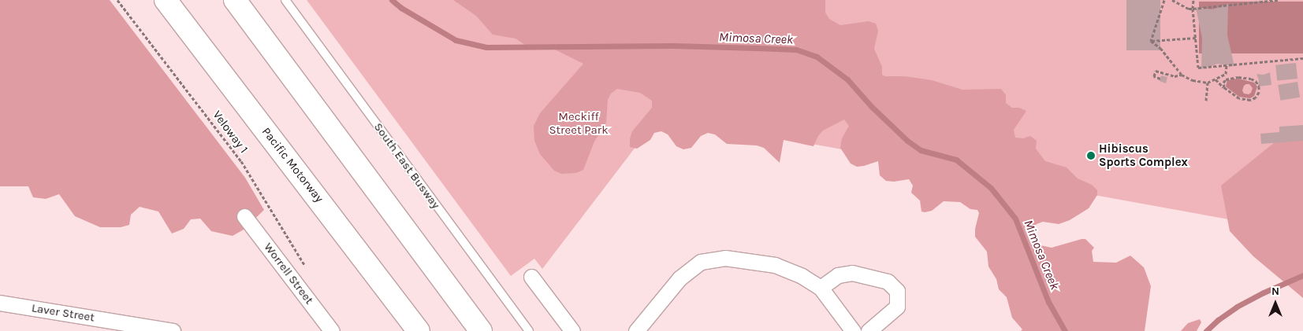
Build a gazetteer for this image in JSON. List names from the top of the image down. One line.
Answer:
{"streets":{"highway":["Pacific Motorway"],"street":["Worrell Street","Laver Street"],"lane":["South East Busway"],"path":["Veloway 1"]},"crossings":[["Veloway 1","Worrell Street"]],"water":["Mimosa Creek"],"parks":["Meckiff Street Park"],"places":["Hibiscus Sports Complex"],"north":"top"}
